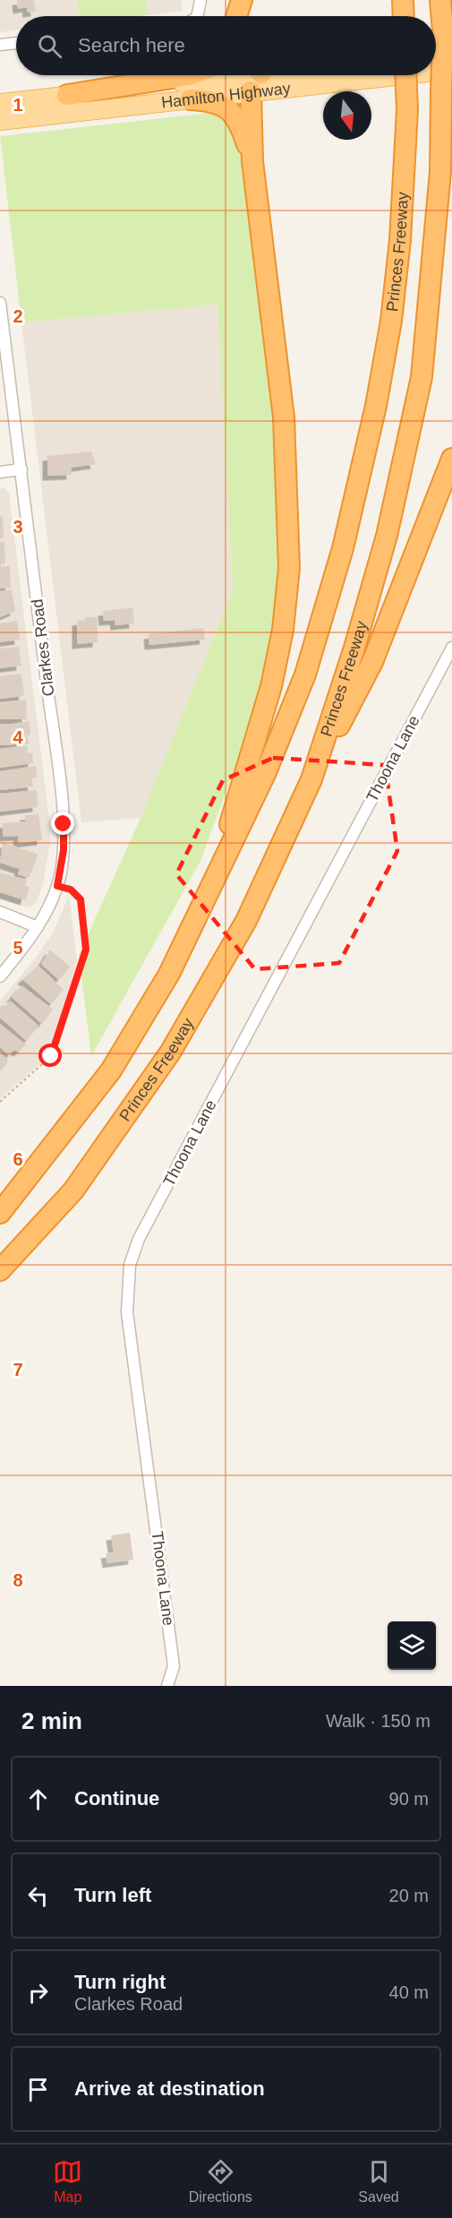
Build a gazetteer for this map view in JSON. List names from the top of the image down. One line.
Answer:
{"streets":{"highway":["Princes Freeway"],"main road":["Hamilton Highway"],"street":["Clarkes Road","Thoona Lane"]},"north":"bottom","page":{"search":"Search here","heading":["2 min","Walk · 150 m"],"list":[["Continue","90 m"],["Turn left","20 m"],["Turn right","Clarkes Road","40 m"],"Arrive at destination"],"nav":["Map","Directions","Saved"]},"grid":{"rows":["1","2","3","4","5","6","7","8"]}}
